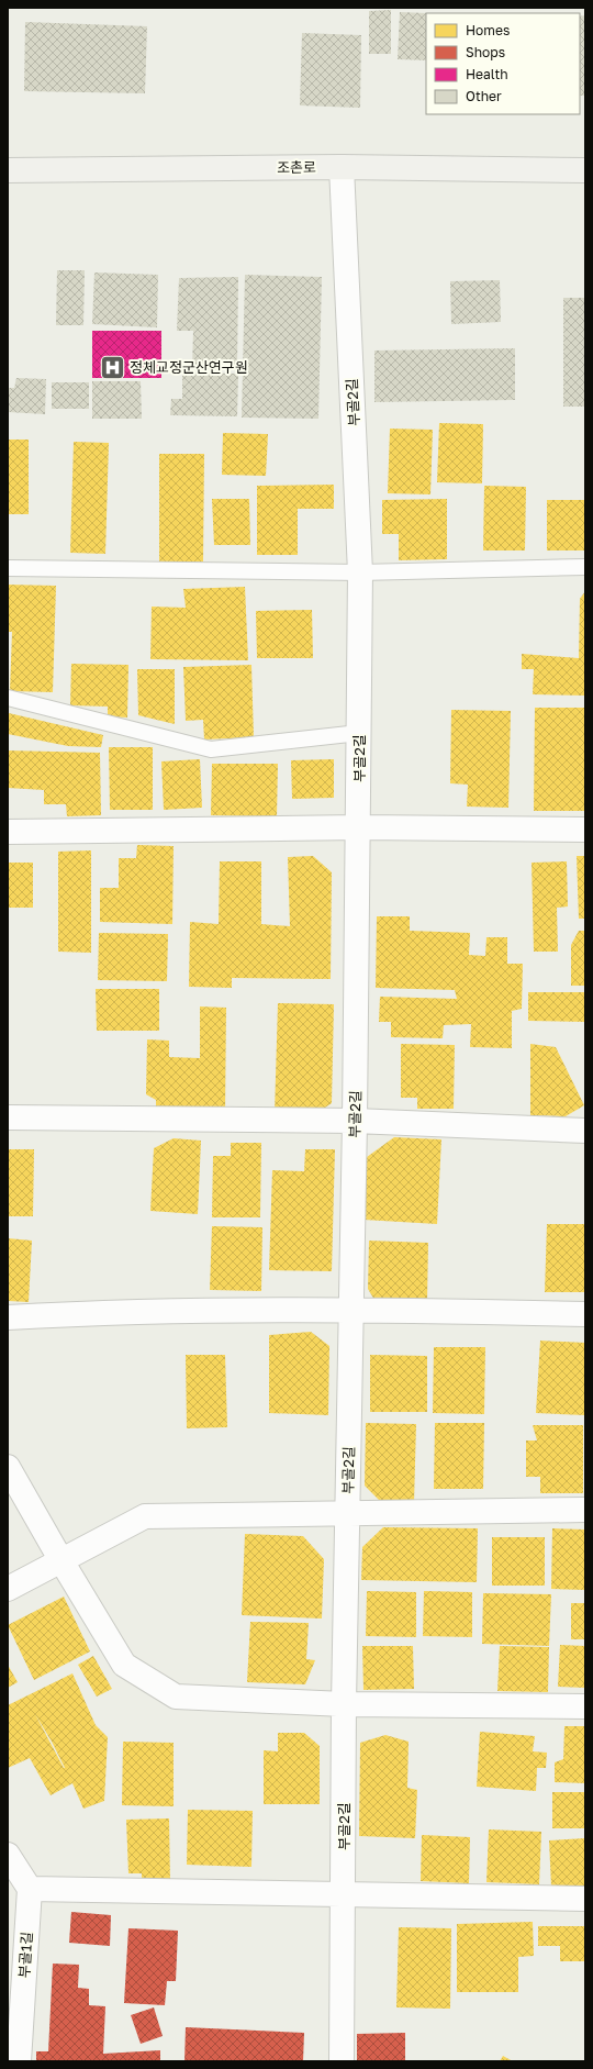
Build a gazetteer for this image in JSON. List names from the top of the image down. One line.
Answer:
{"streets":{"street":["조촌로","부골2길","부골1길"]},"crossings":[["조촌로","부골2길"]],"places":{"hospital":["정체교정군산연구원"]},"legend":["Homes","Shops","Health","Other"]}
